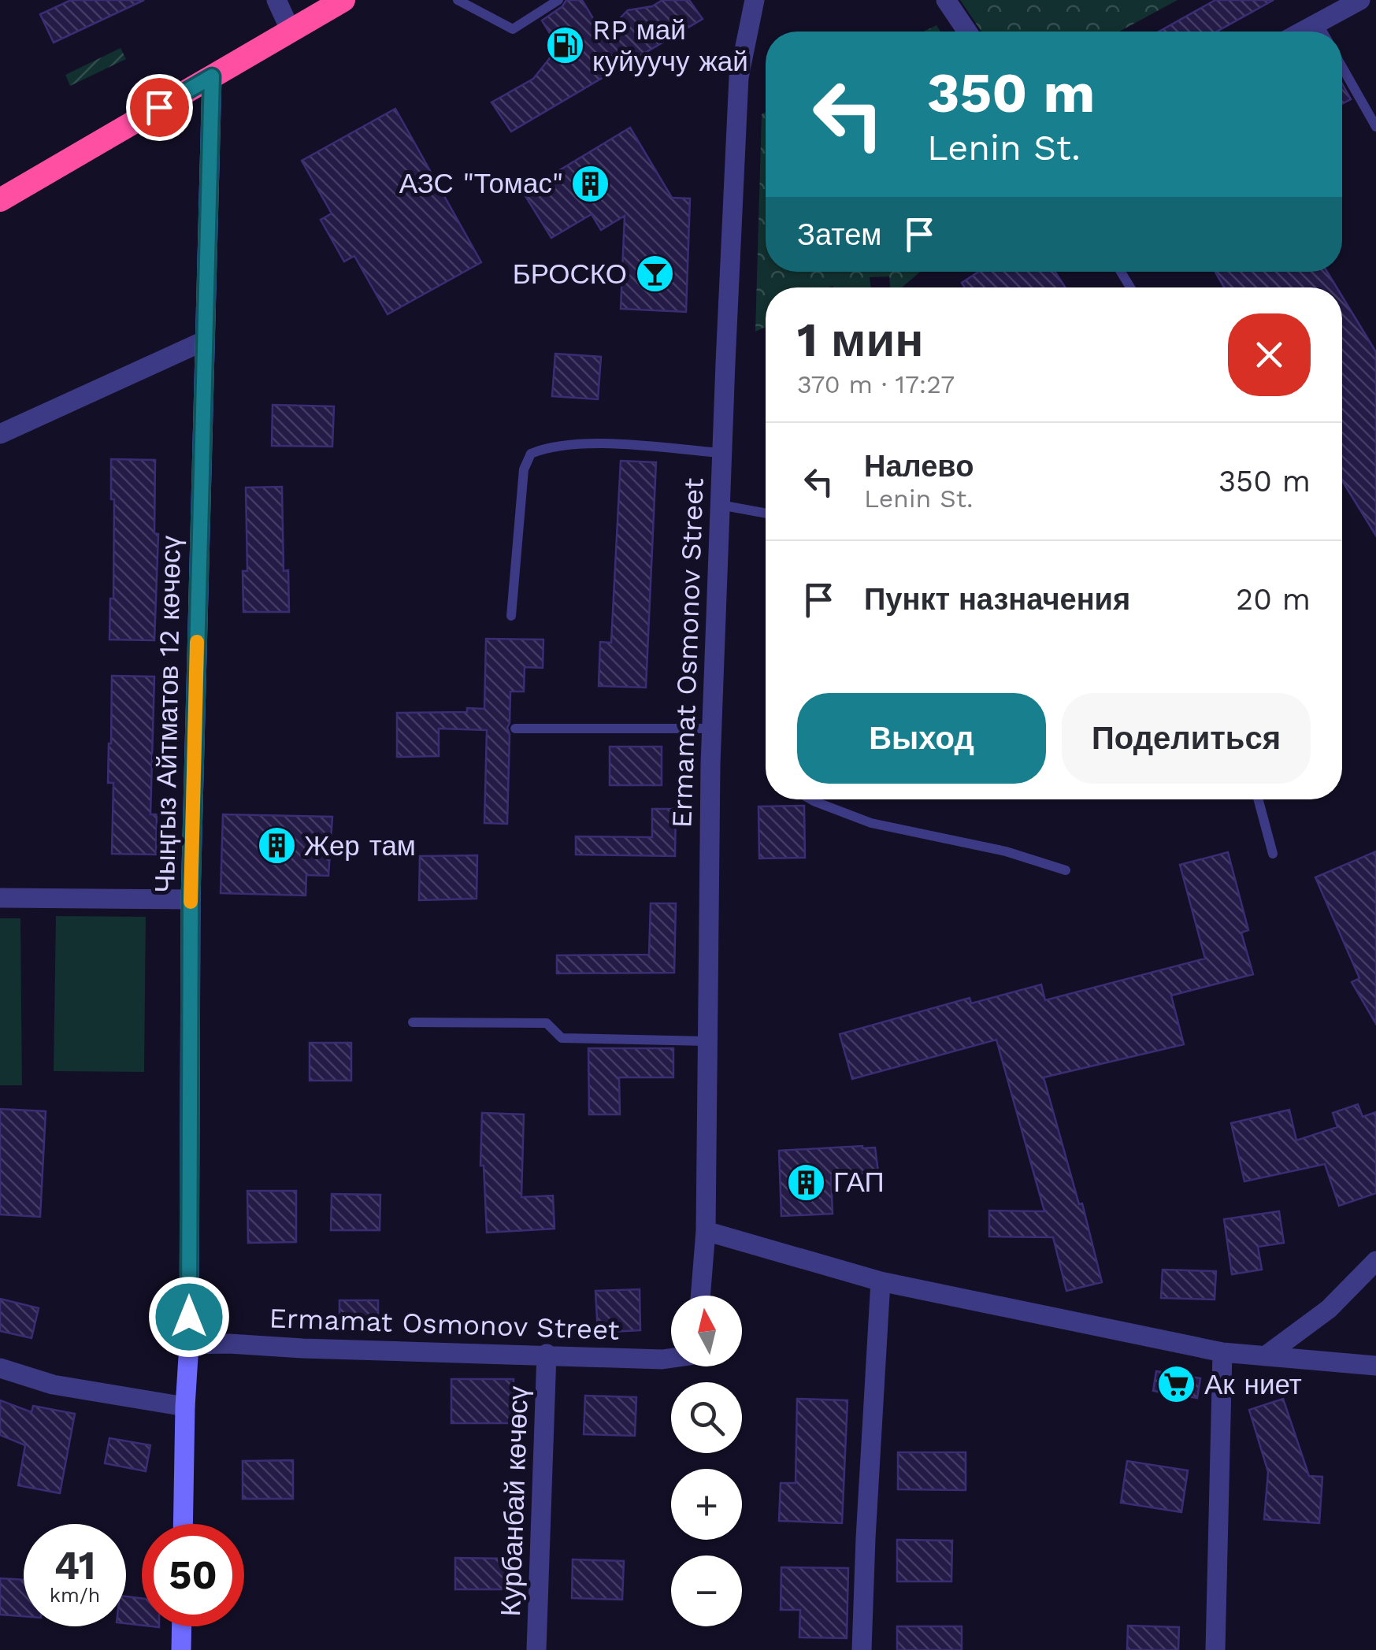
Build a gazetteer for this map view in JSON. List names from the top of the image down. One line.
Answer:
{"streets":{"main road":["Чыңгыз Айтматов 12 көчөсү"],"street":["Ermamat Osmonov Street","Курбанбай көчөсү"]},"crossings":[["Ermamat Osmonov Street","Чыңгыз Айтматов 12 көчөсү"],["Ermamat Osmonov Street","Курбанбай көчөсү"]],"places":{"fuel station":["RP май куйуучу жай"],"building":["АЗС \"Томас\"","Жер там","ГАП"],"bar":["БРОСКО"],"supermarket":["Ак ниет"]},"north":"top","page":{"turn":["350 m","Lenin St."],"then":"Затем","heading":["1 мин","370 m · 17:27"],"list":[{"name":"Налево","note":"Lenin St.","value":"350 m"},{"name":"Пункт назначения","value":"20 m"}],"buttons":["Выход","Поделиться"],"map_buttons":["+","−"],"speed":"41 km/h","limit":"50"}}
